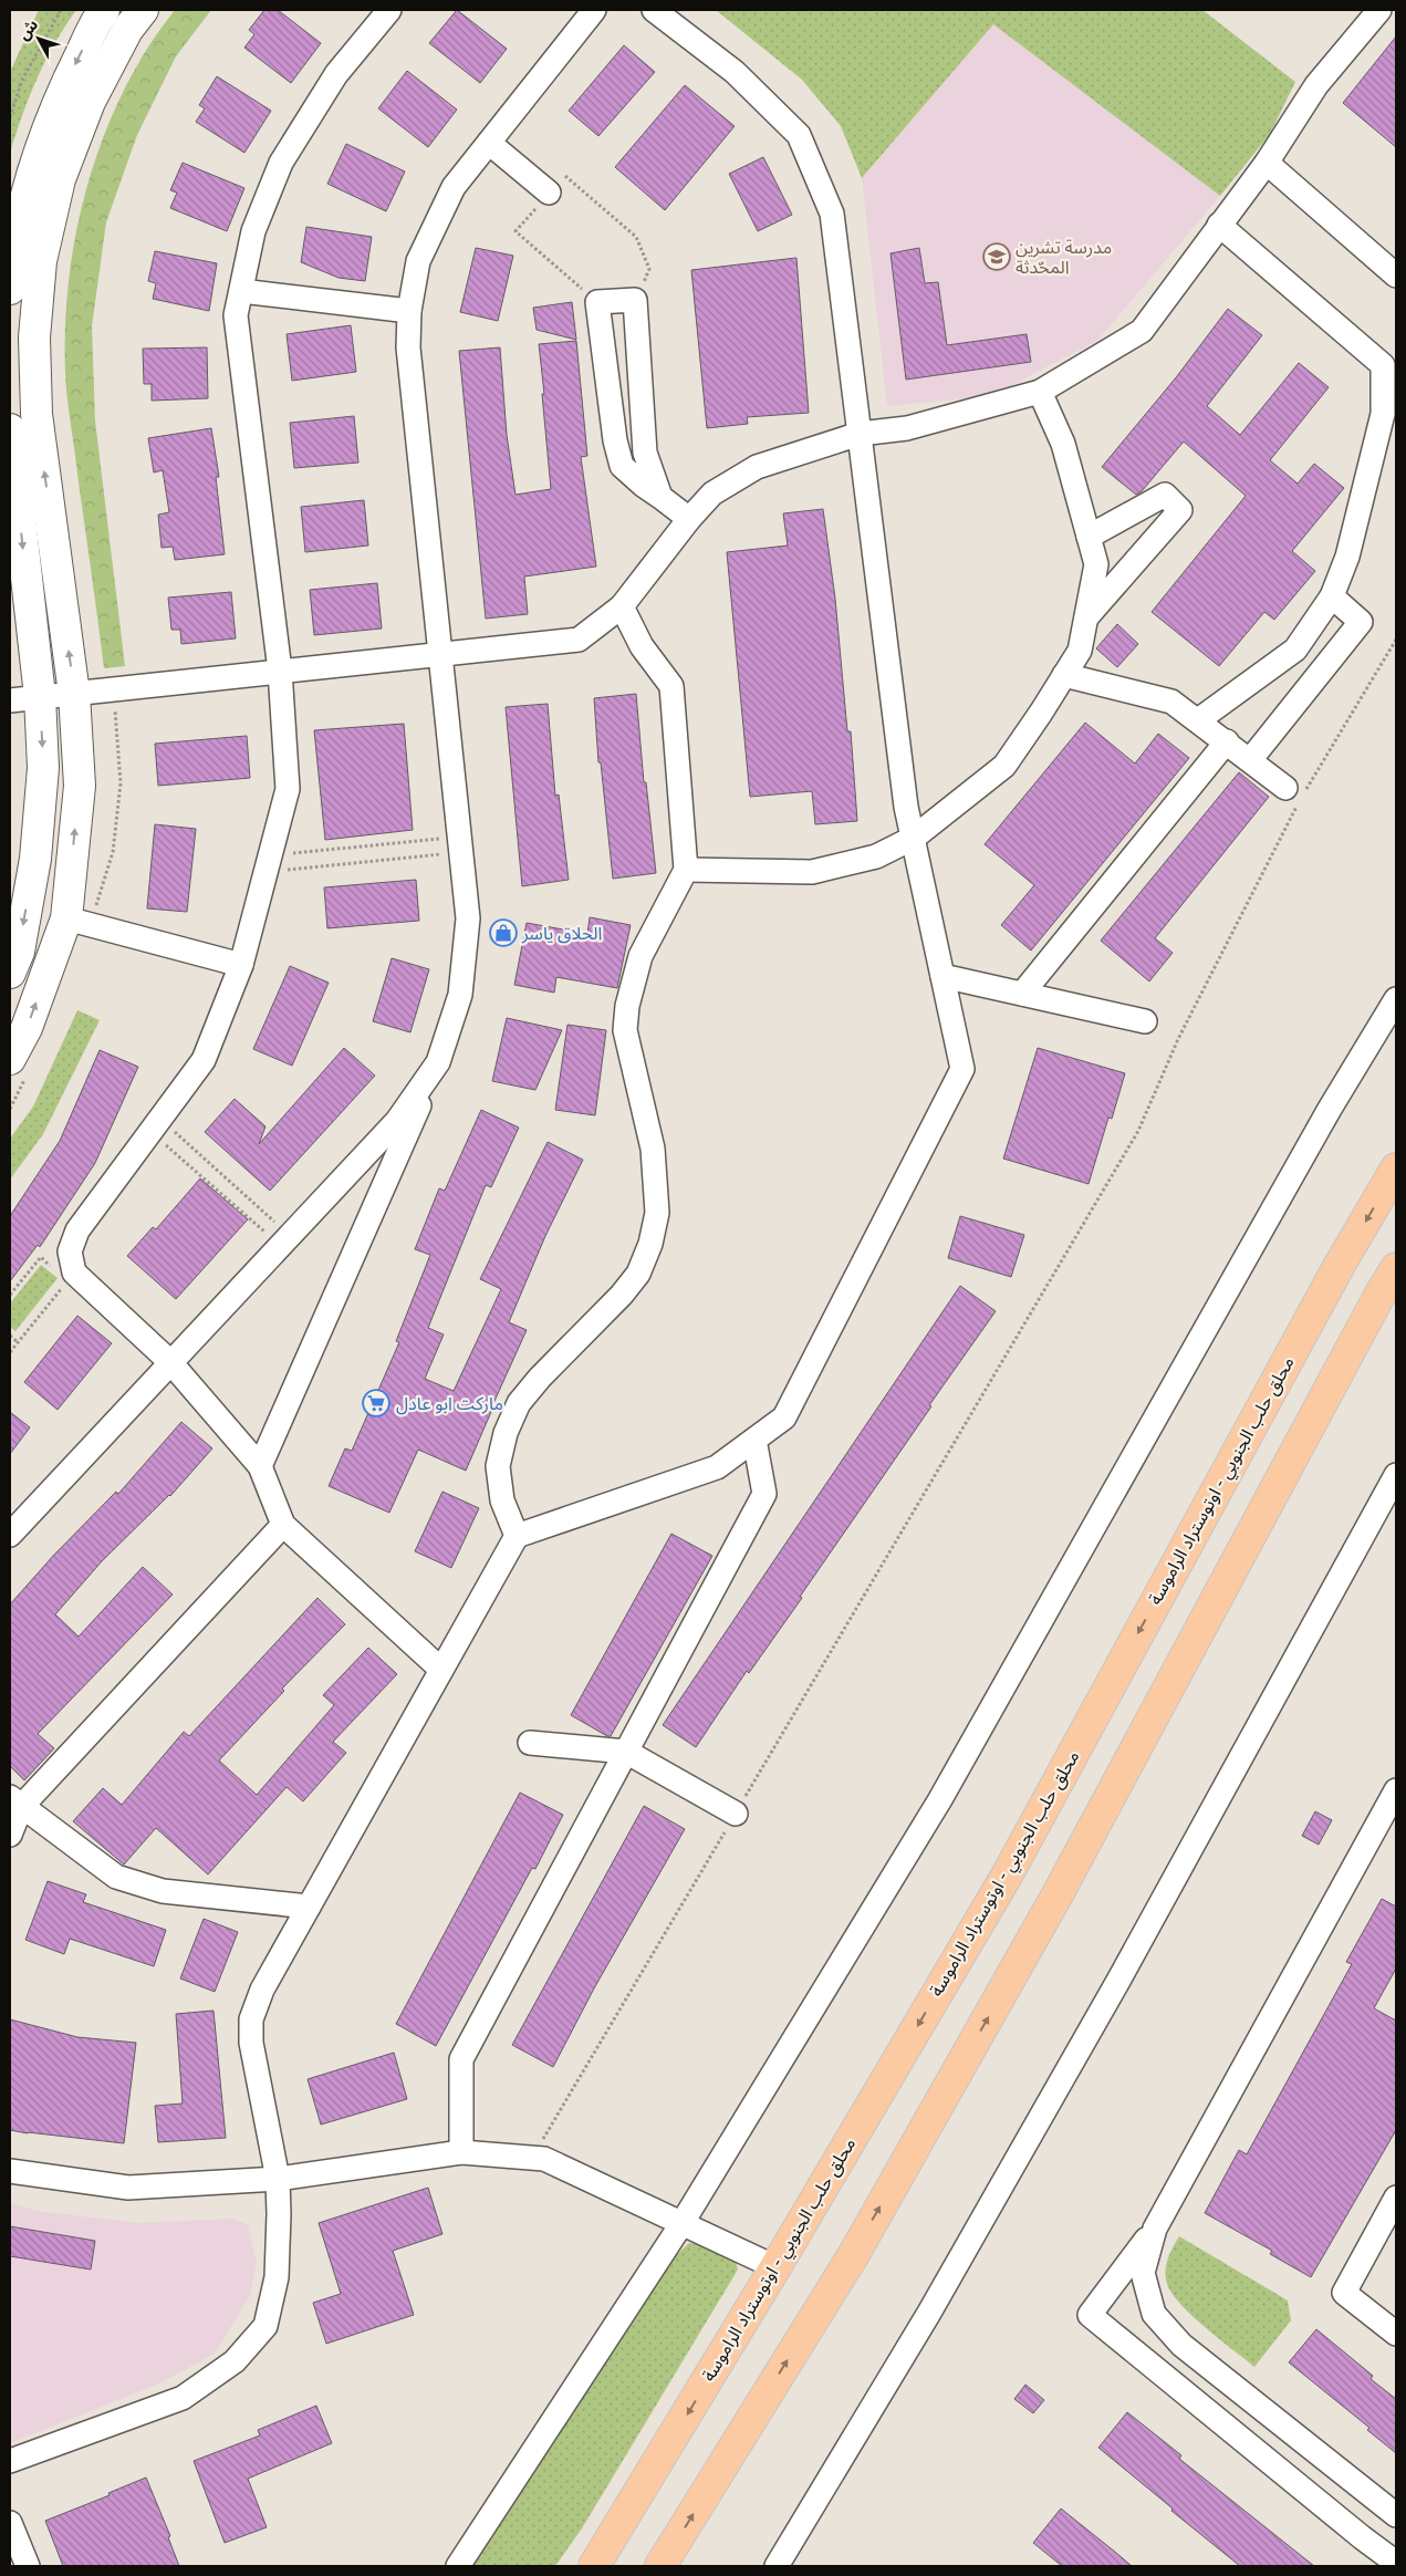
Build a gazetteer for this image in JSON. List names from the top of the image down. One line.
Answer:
{"streets":{"highway":["محلق حلب الجنوبي - اوتوستراد الراموسة"]},"places":{"school or university":["مدرسة تشرين المحّدثة"],"shop":["الحلاق ياسر"],"supermarket":["ماركت ابو عادل"]},"north":"top left"}
